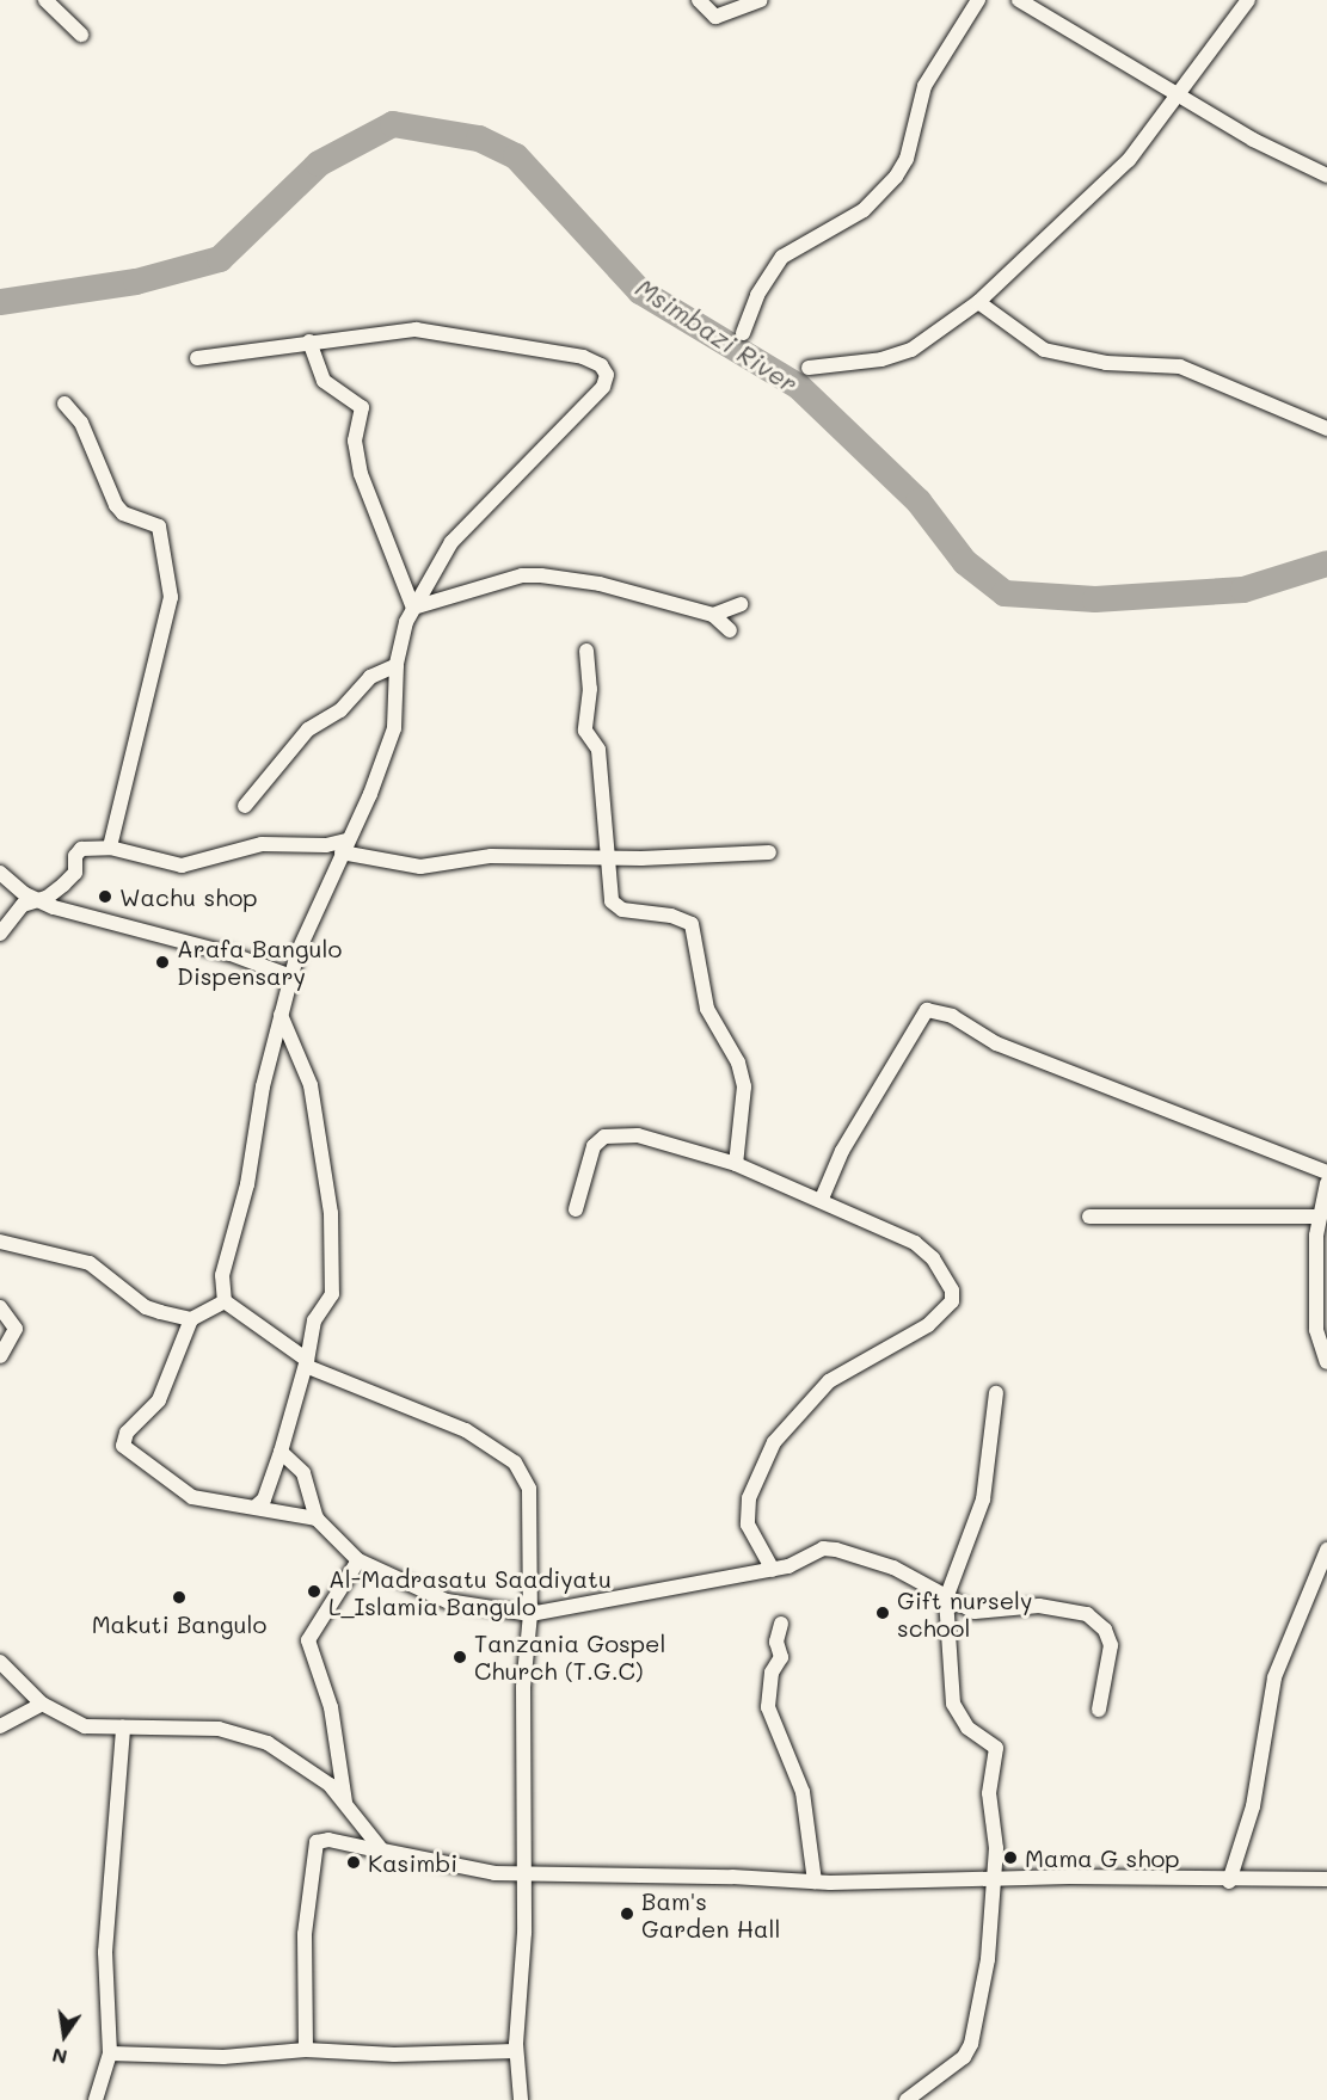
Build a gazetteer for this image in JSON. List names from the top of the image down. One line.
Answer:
{"water":["Msimbazi River"],"places":["Wachu shop","Arafa Bangulo Dispensary","Al-Madrasatu Saadiyatu L_Islamia Bangulo","Makuti Bangulo","Gift nursely school","Tanzania Gospel Church (T.G.C)","Mama G shop","Kasimbi","Bam's Garden Hall"],"north":"bottom"}
